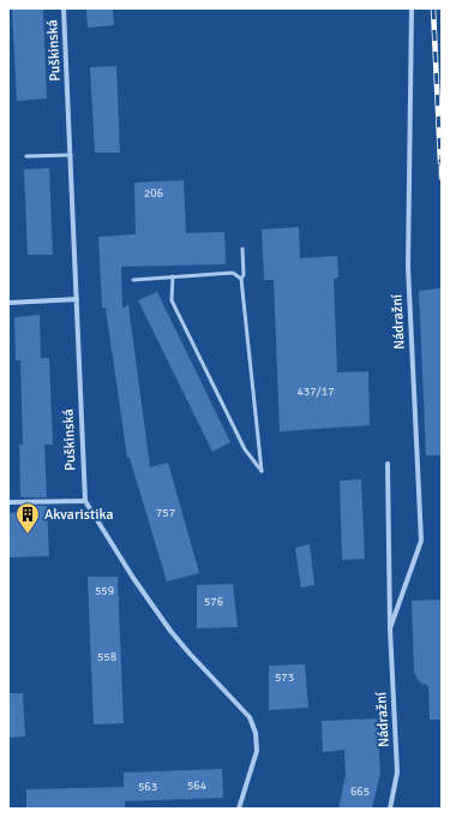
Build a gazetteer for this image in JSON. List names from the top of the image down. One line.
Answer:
{"streets":{"street":["Puškinská","Nádražní"]},"places":{"building":["Akvaristika"]},"house_numbers":["206","437/17","757","559","576","558","573","564","563","665"]}
